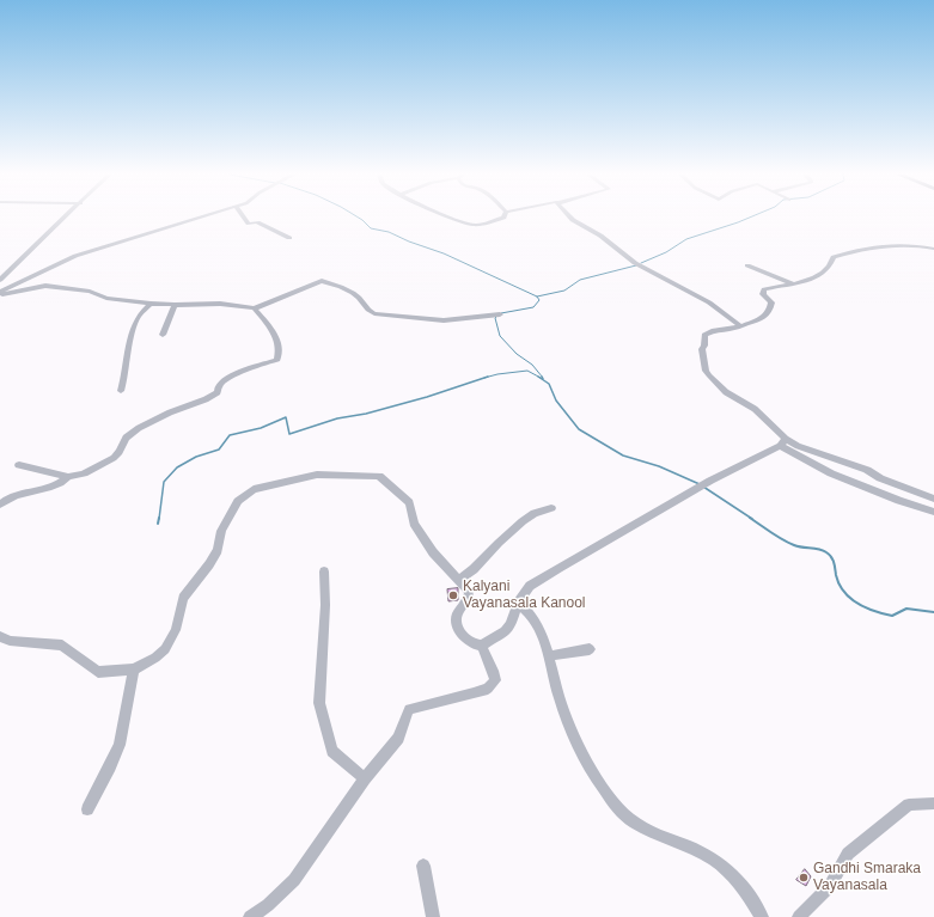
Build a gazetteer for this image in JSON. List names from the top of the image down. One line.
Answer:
{"places":["Kalyani Vayanasala Kanool","Gandhi Smaraka Vayanasala"]}
